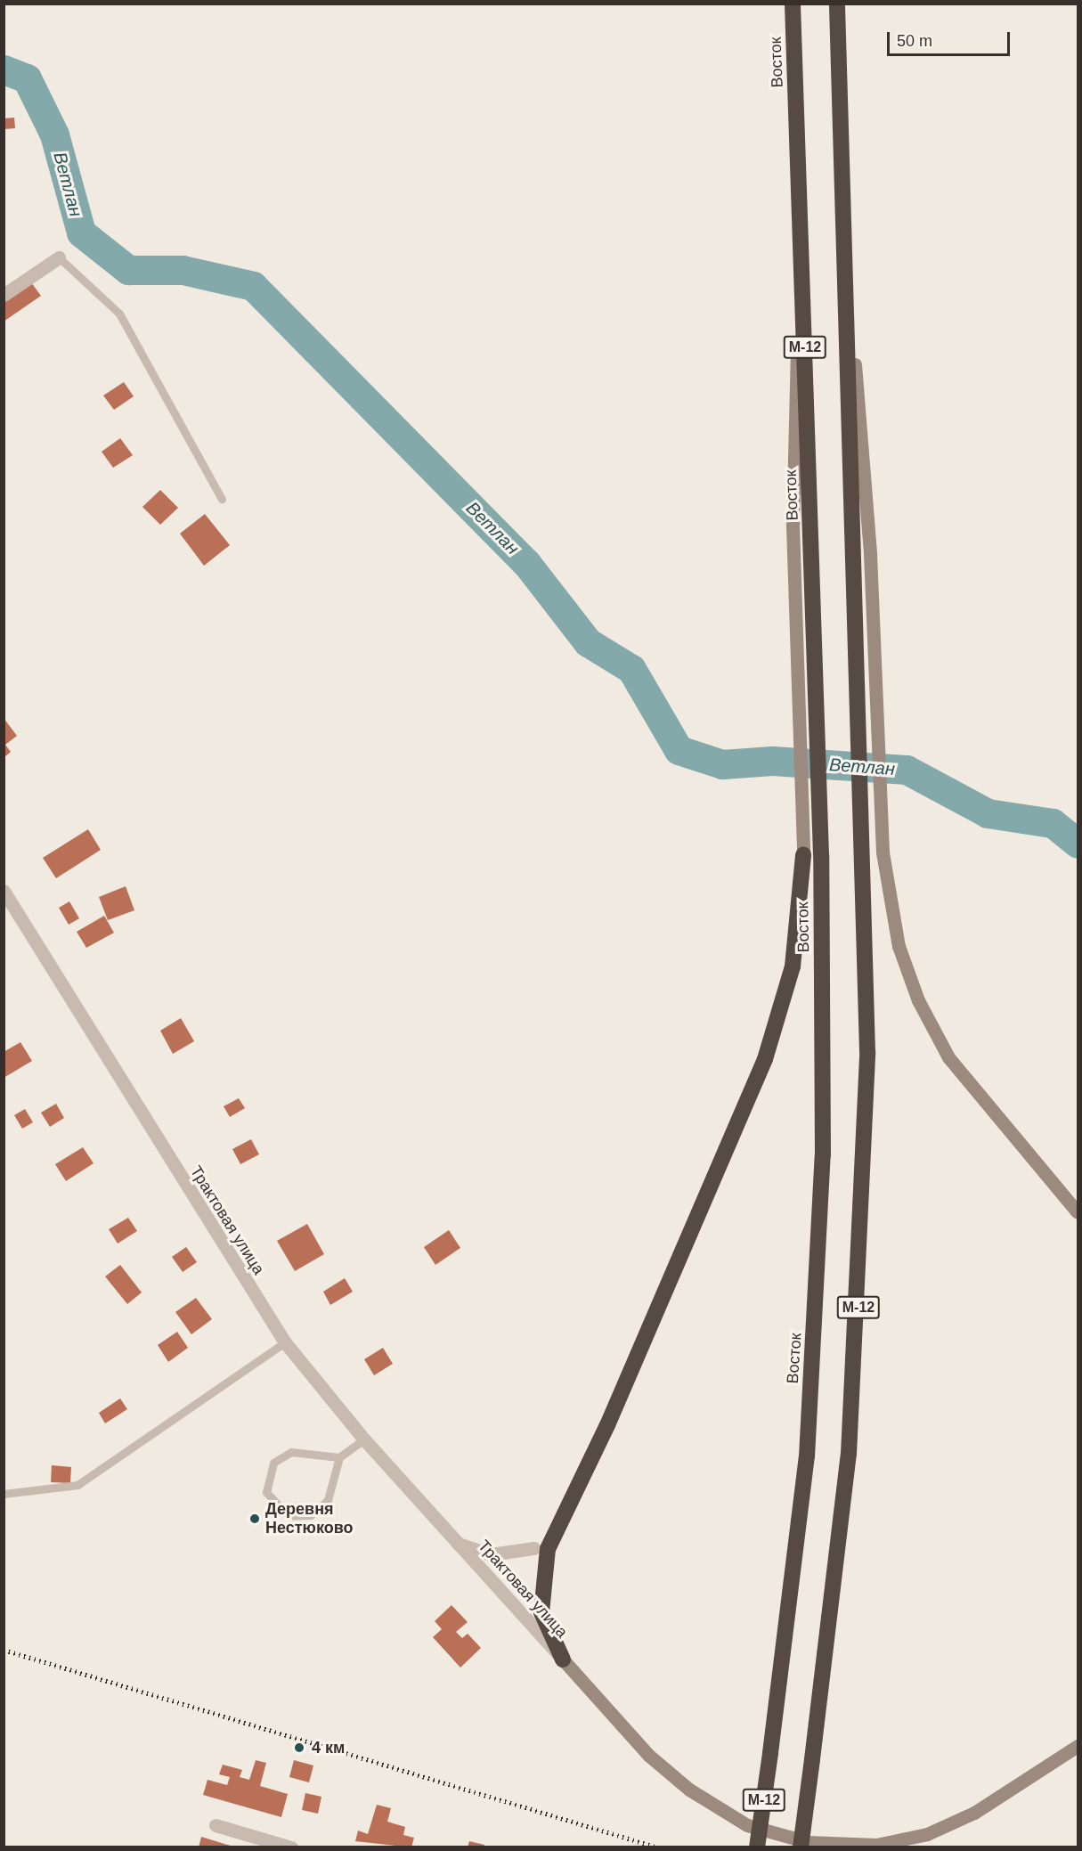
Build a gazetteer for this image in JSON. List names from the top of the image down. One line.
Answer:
{"streets":{"highway":["Восток","М-12"],"street":["Трактовая улица"]},"water":["Ветлан"],"places":["Деревня Нестюково","4 км"],"scale_bar":"50 m"}
